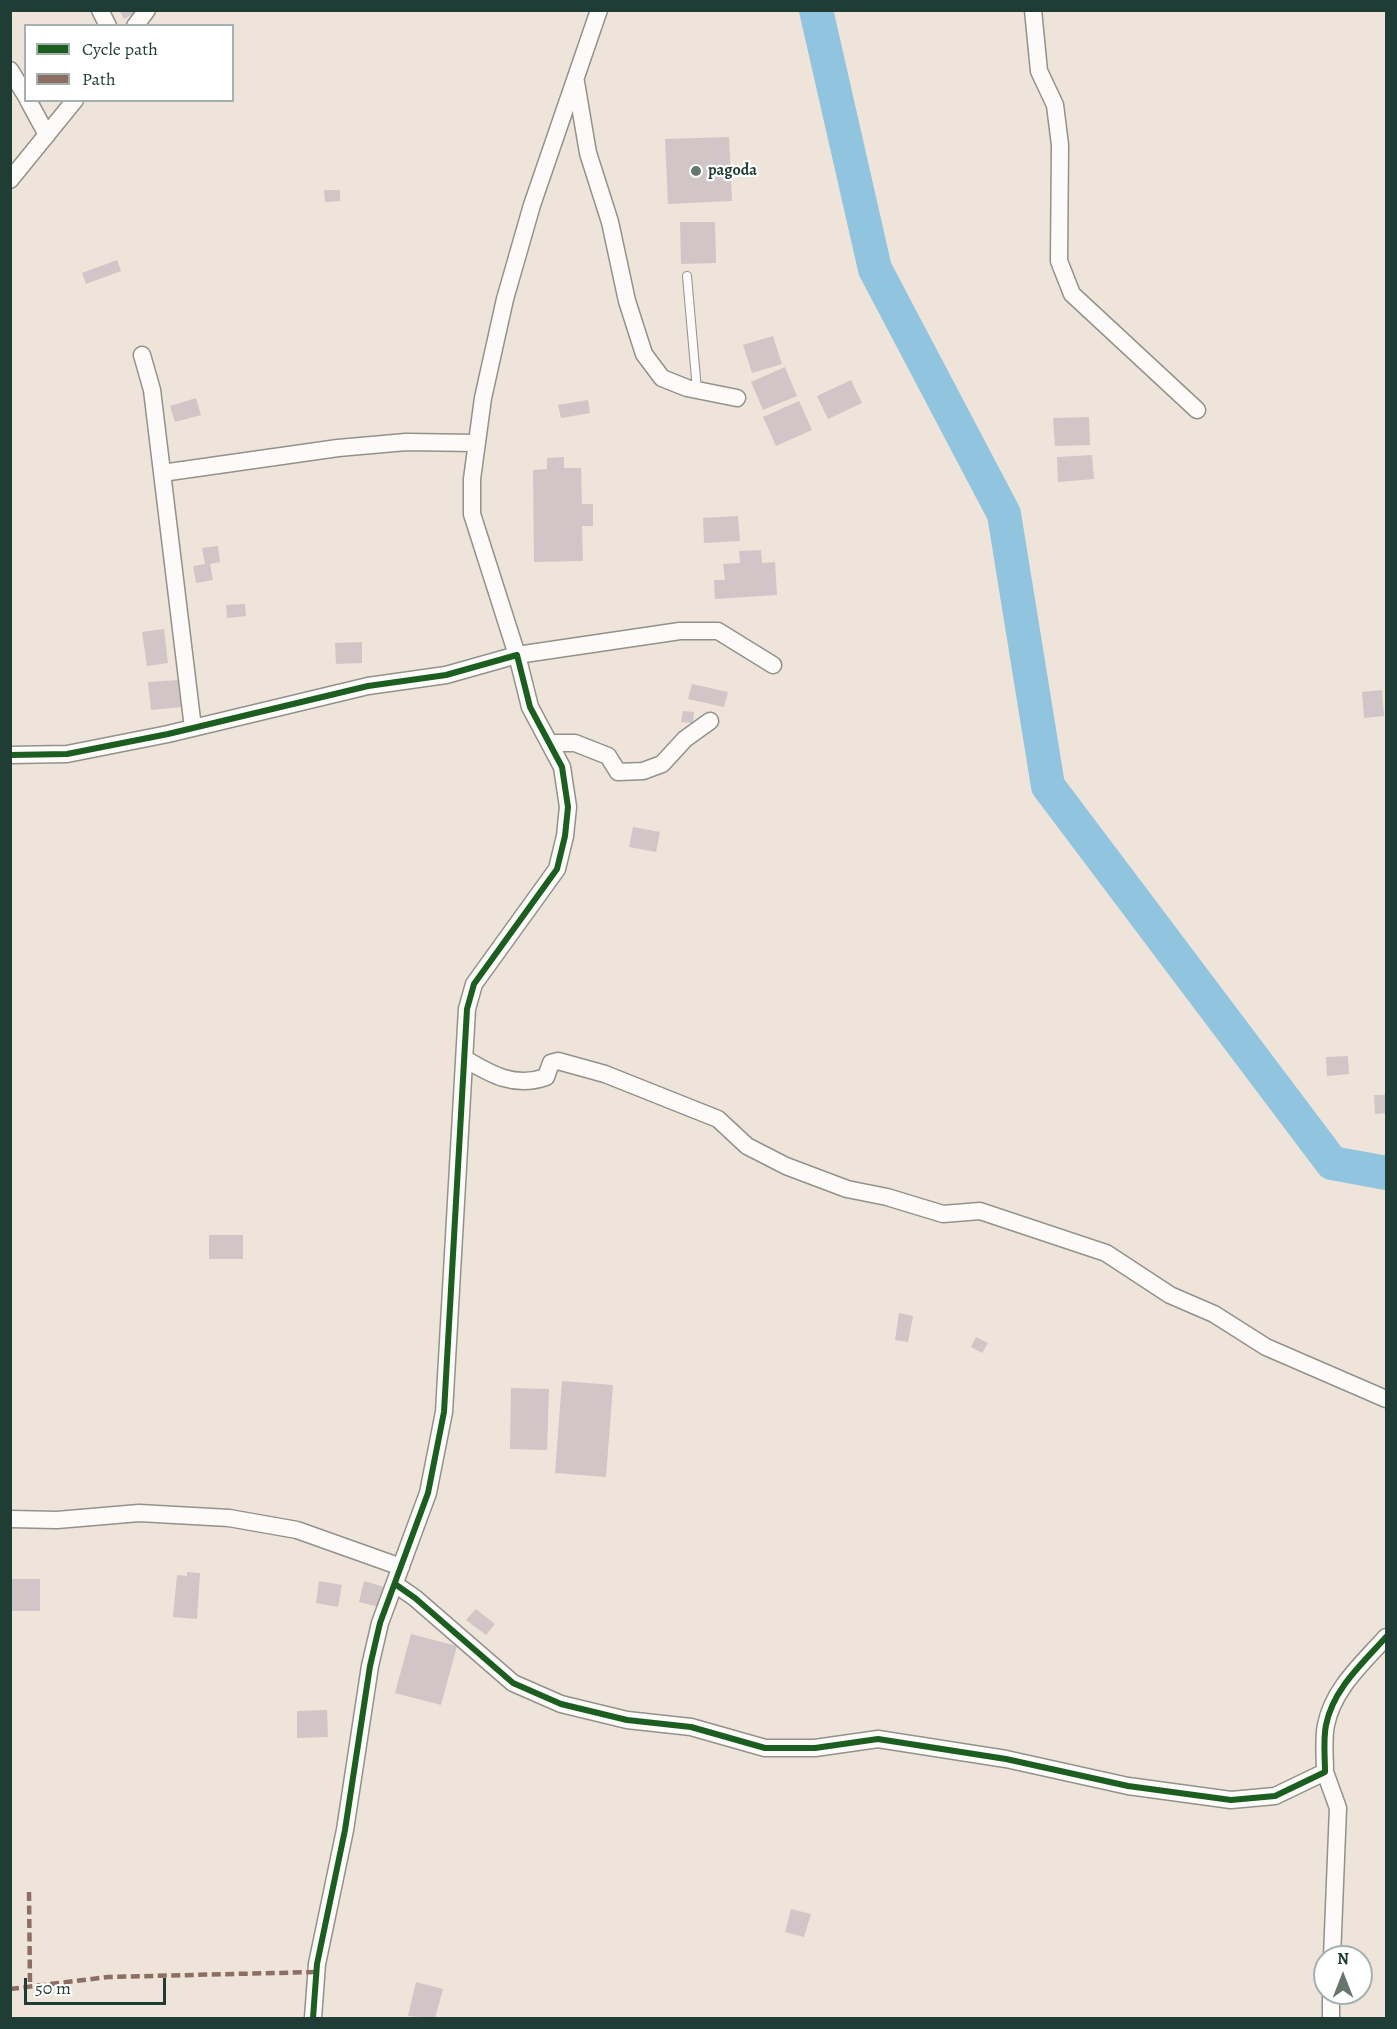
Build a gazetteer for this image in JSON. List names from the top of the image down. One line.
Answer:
{"places":["pagoda"],"legend":["Cycle path","Path"],"scale_bar":"50 m","north":"top"}
